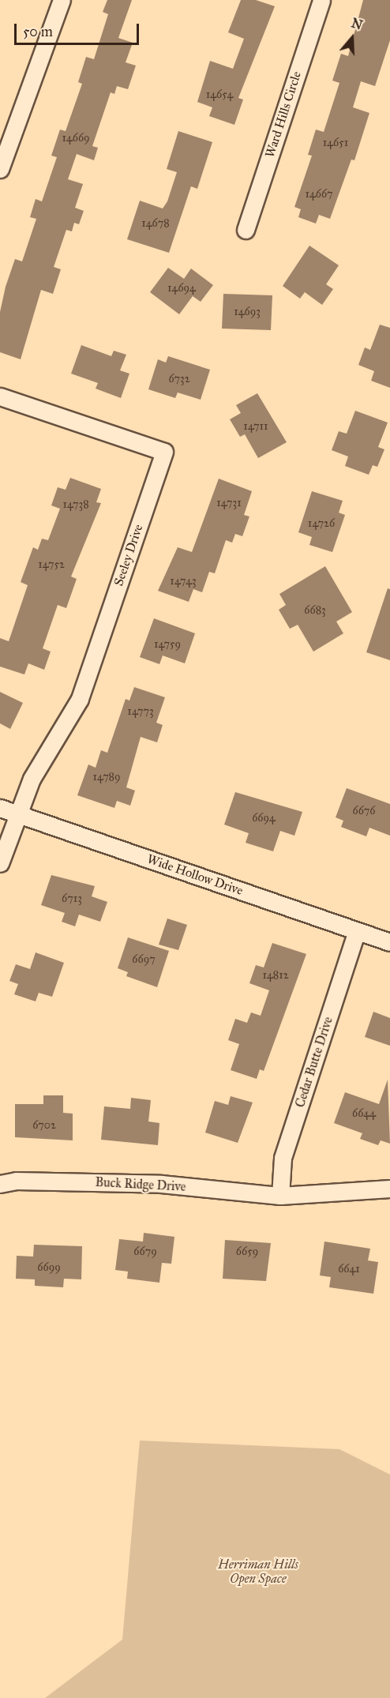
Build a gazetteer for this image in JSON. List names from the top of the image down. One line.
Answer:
{"streets":{"street":["Ward Hills Circle","Seeley Drive","Wide Hollow Drive","Cedar Butte Drive","Buck Ridge Drive"]},"crossings":[["Seeley Drive","Wide Hollow Drive"],["Wide Hollow Drive","Cedar Butte Drive"],["Cedar Butte Drive","Buck Ridge Drive"]],"parks":["Herriman Hills Open Space"],"house_numbers":["14654","14669","14651","14667","14678","14694","14693","6732","14711","14731","14738","14726","14752","14743","6683","14759","14773","14789","6676","6694","6713","6697","14812","6644","6702","6679","6659","6699","6641"],"scale_bar":"50 m","north":"top"}
